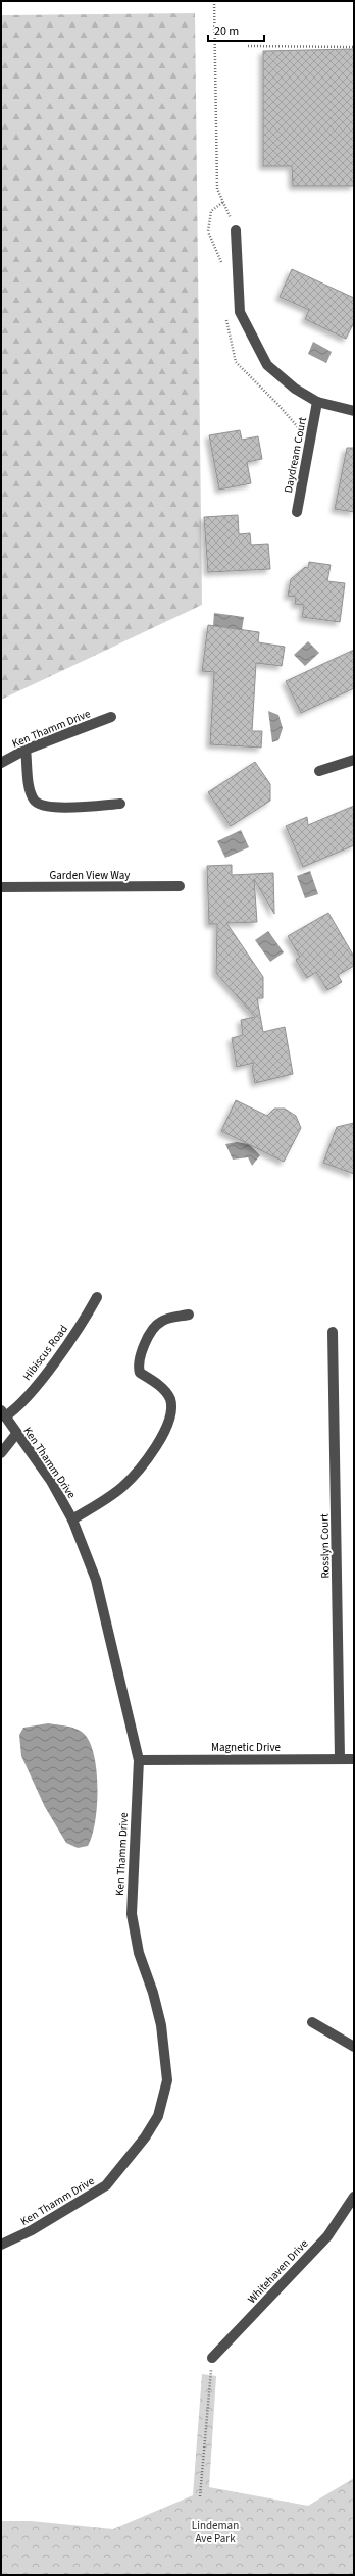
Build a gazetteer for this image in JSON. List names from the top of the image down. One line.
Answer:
{"streets":{"street":["Daydream Court","Ken Thamm Drive","Garden View Way","Hibiscus Road","Rosslyn Court","Magnetic Drive","Whitehaven Drive"]},"crossings":[["Ken Thamm Drive","Hibiscus Road"],["Ken Thamm Drive","Magnetic Drive"],["Rosslyn Court","Magnetic Drive"]],"parks":["Lindeman Ave Park"],"scale_bar":"20 m"}
